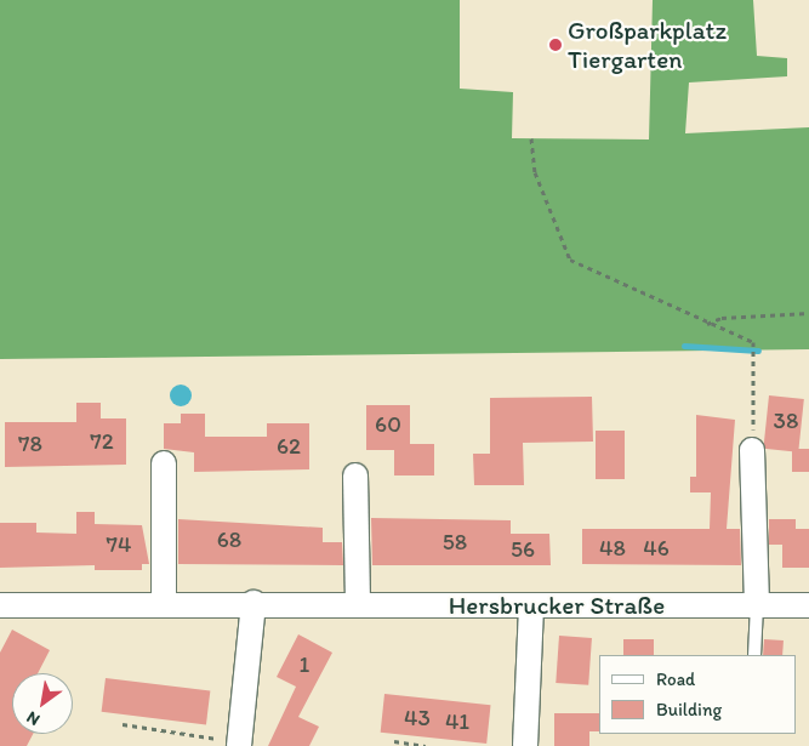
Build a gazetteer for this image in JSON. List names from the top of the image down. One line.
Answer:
{"streets":{"street":["Hersbrucker Straße"]},"places":["Großparkplatz Tiergarten"],"house_numbers":["38","60","72","78","62","68","58","74","48","46","56","1","43","41"],"legend":["Road","Building"],"north":"bottom left"}
